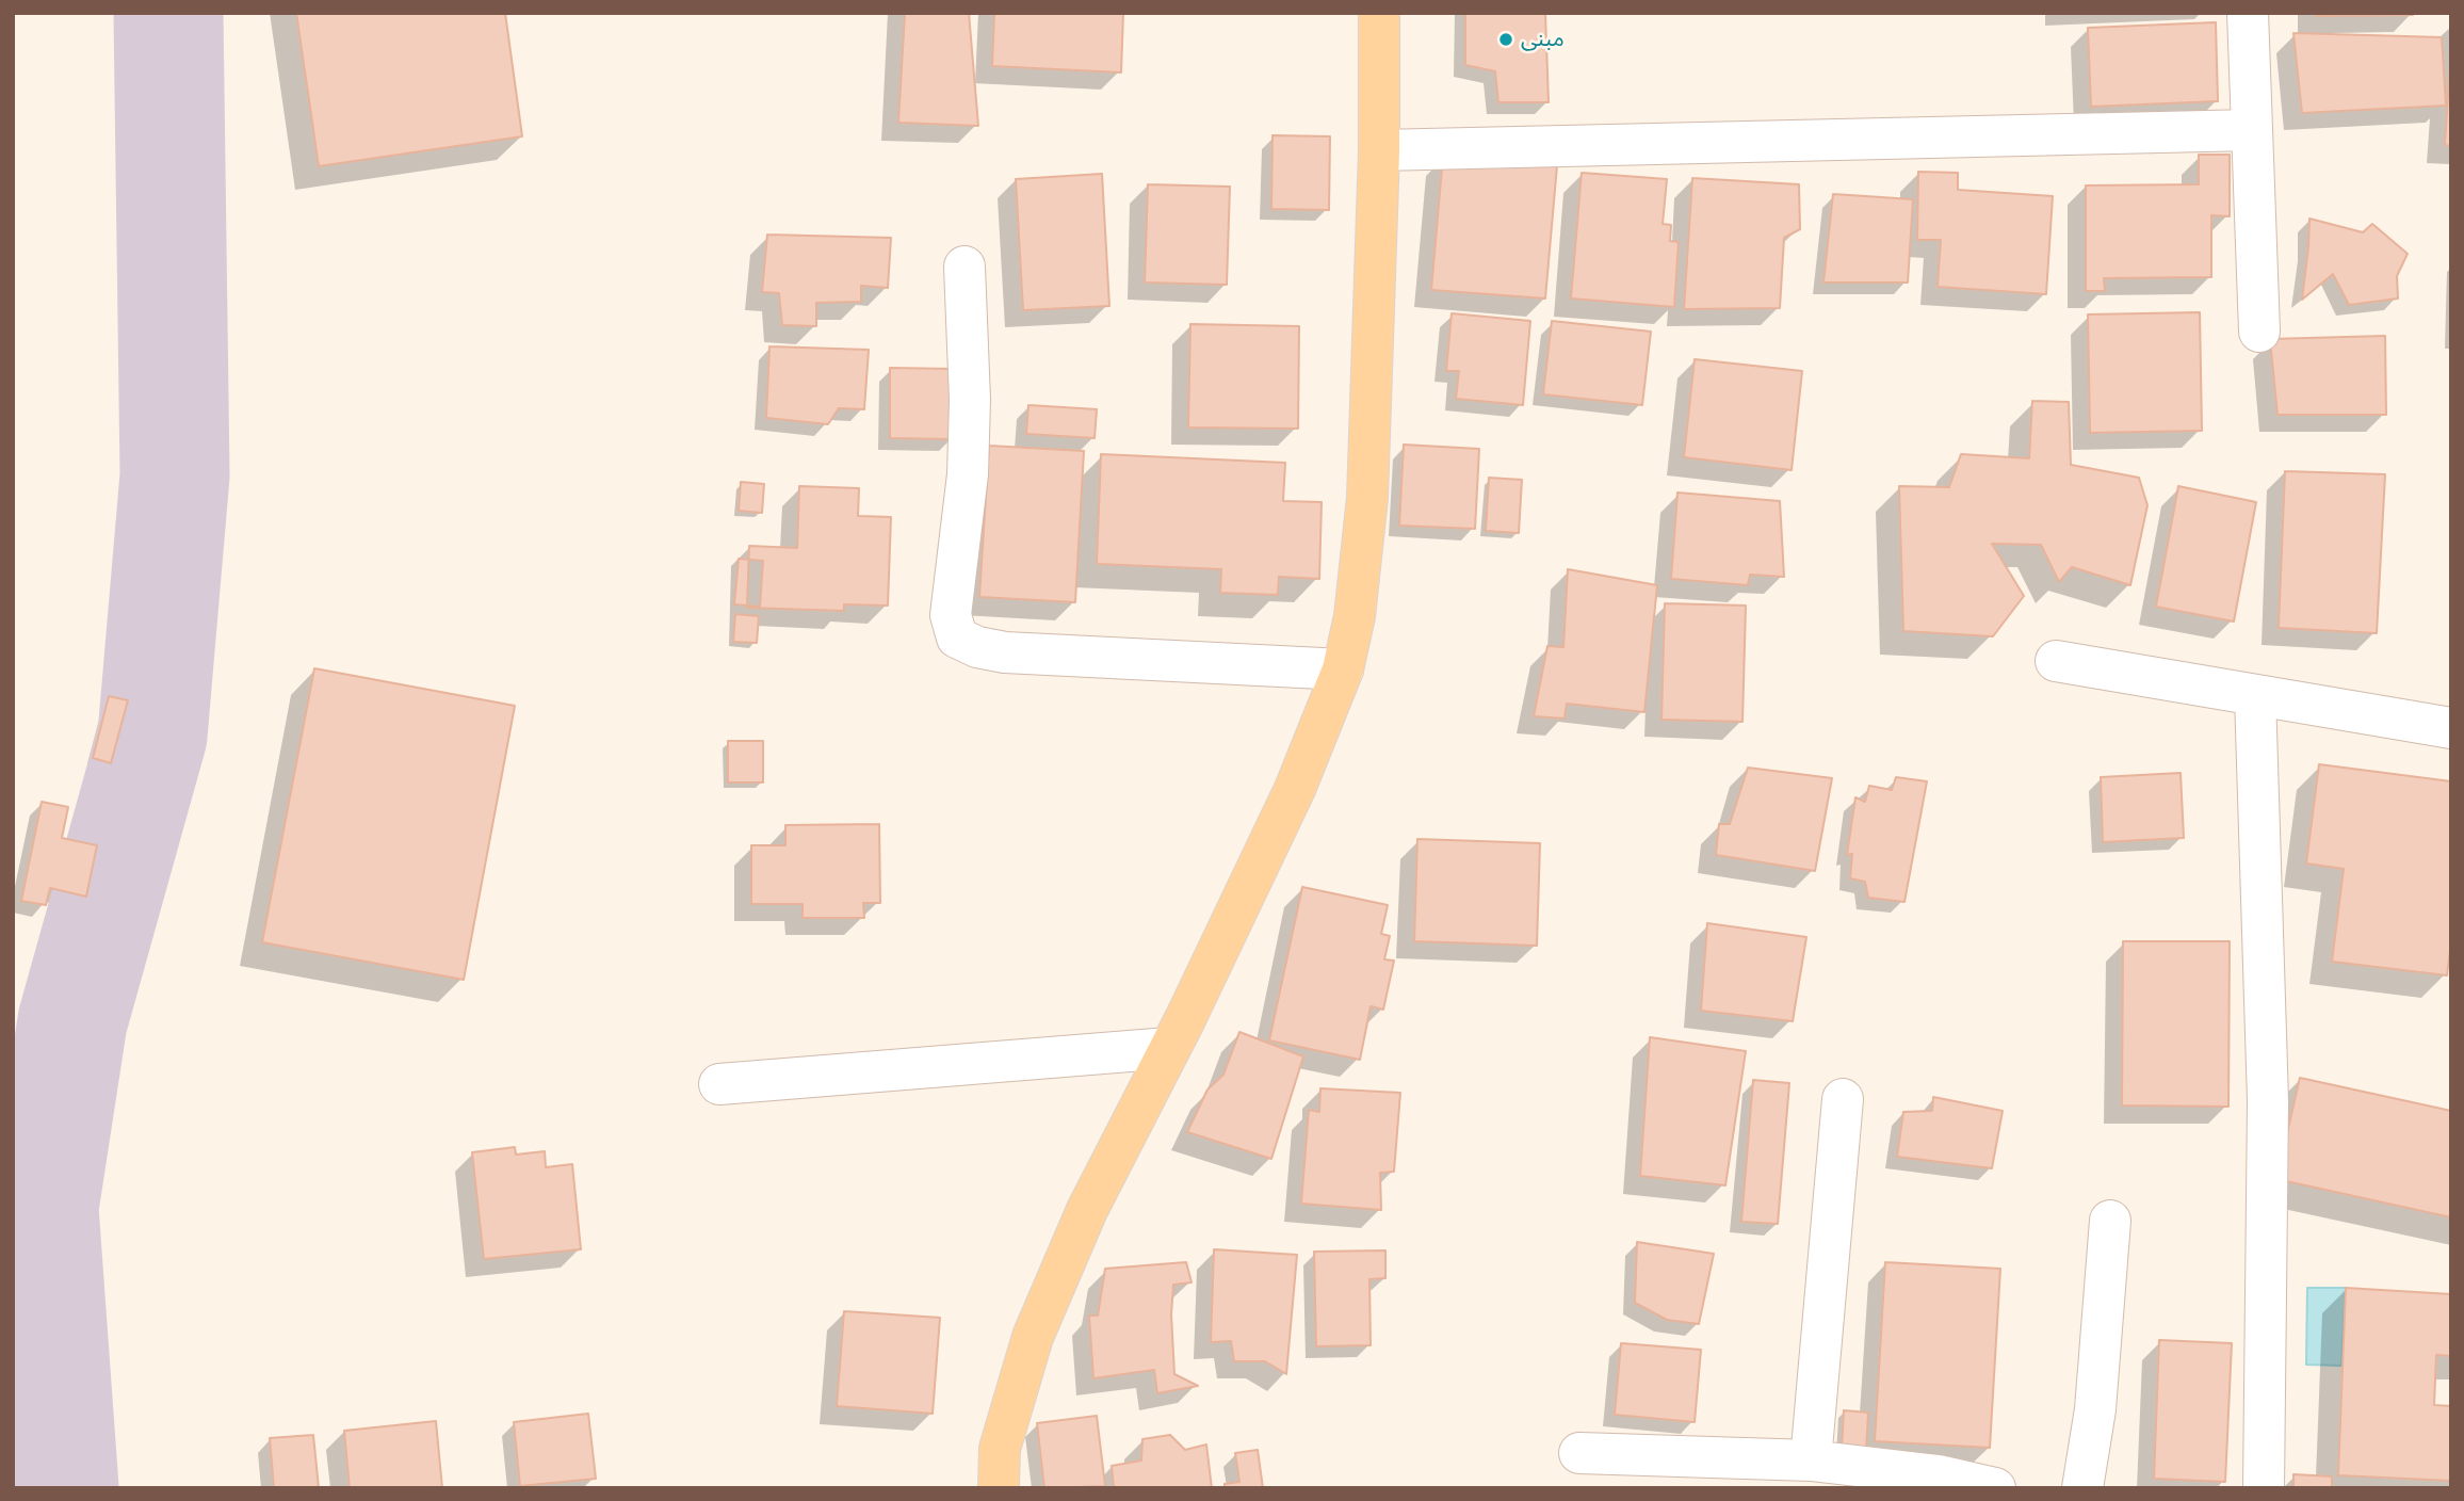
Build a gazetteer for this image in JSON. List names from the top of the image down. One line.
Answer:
{"places":["مبنى"]}
